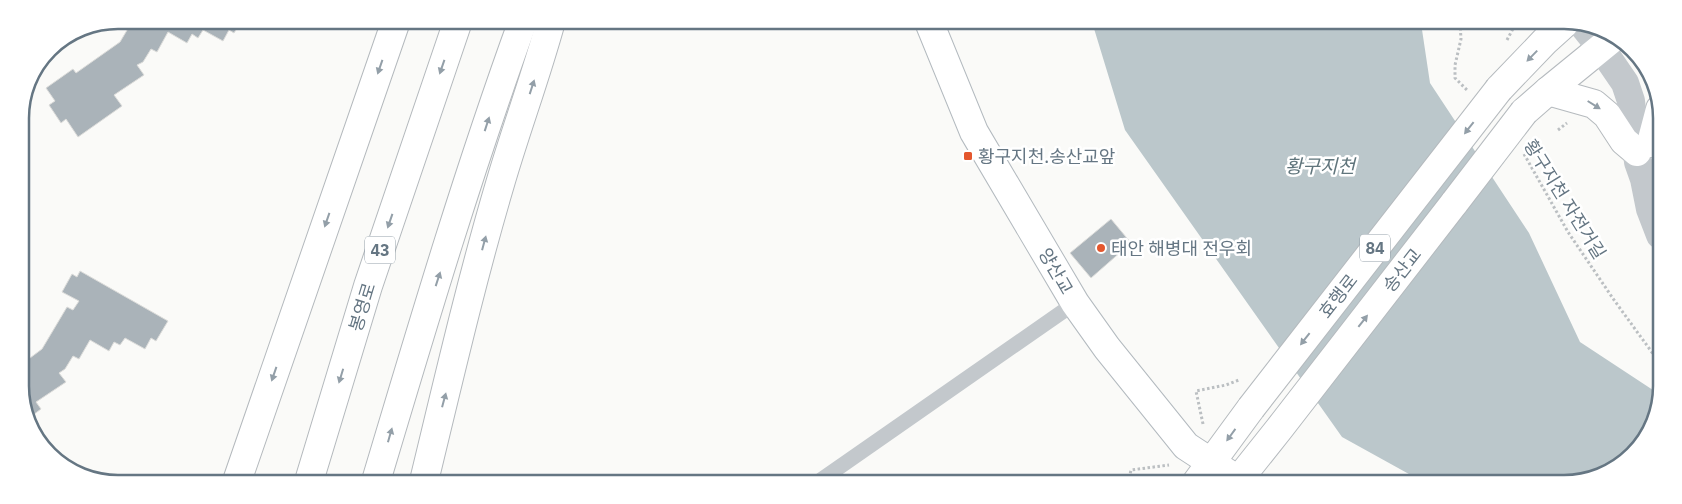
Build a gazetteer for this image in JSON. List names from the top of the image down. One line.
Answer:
{"streets":{"main road":["84","43","송산교","양산교","효행로","봉영로"],"path":["황구지천 자전거길"]},"crossings":[["84","송산교"],["양산교","효행로"]],"one_way":["송산교","효행로"],"water":["황구지천"],"places":{"transit":["황구지천.송산교앞"],"other":["태안 해병대 전우회"]}}
